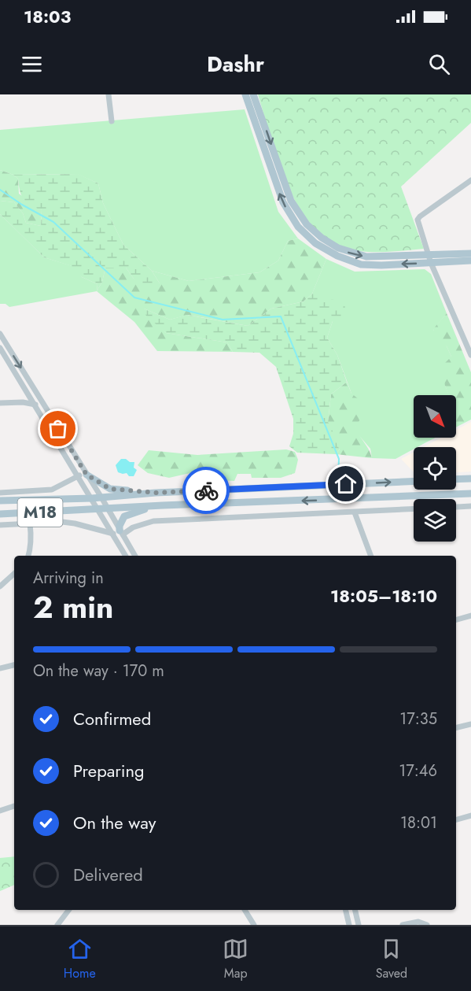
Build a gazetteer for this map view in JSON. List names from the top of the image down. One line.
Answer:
{"streets":{"main road":["M18"]},"north":"bottom right","page":{"status":"18:03","header":"Dashr","heading":["2 min","Arriving in","18:05–18:10"],"bar":"On the way · 170 m","list":[["Confirmed","17:35"],["Preparing","17:46"],["On the way","18:01"],"Delivered"],"tabs":["Home","Map","Saved"]}}
